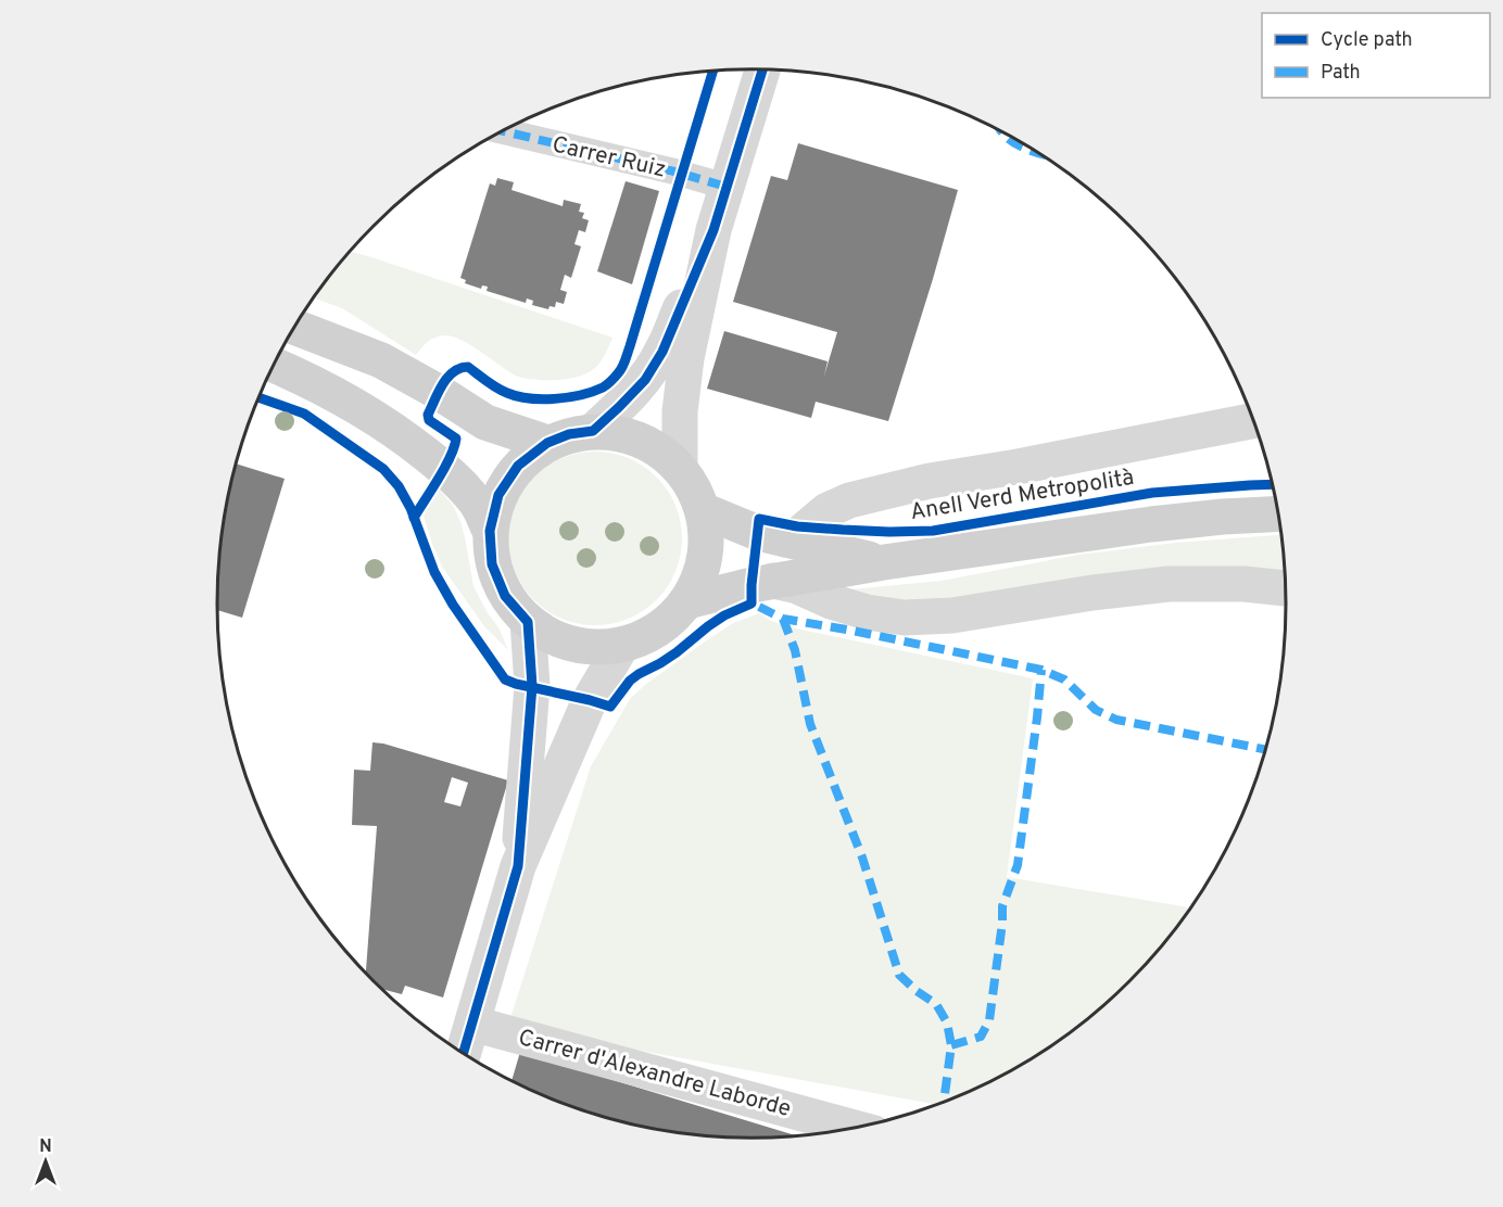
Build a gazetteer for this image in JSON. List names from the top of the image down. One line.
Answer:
{"streets":{"street":["Carrer Ruiz","Carrer d'Alexandre Laborde"],"cycle path":["Anell Verd Metropolità"]},"legend":["Cycle path","Path"],"north":"top"}
